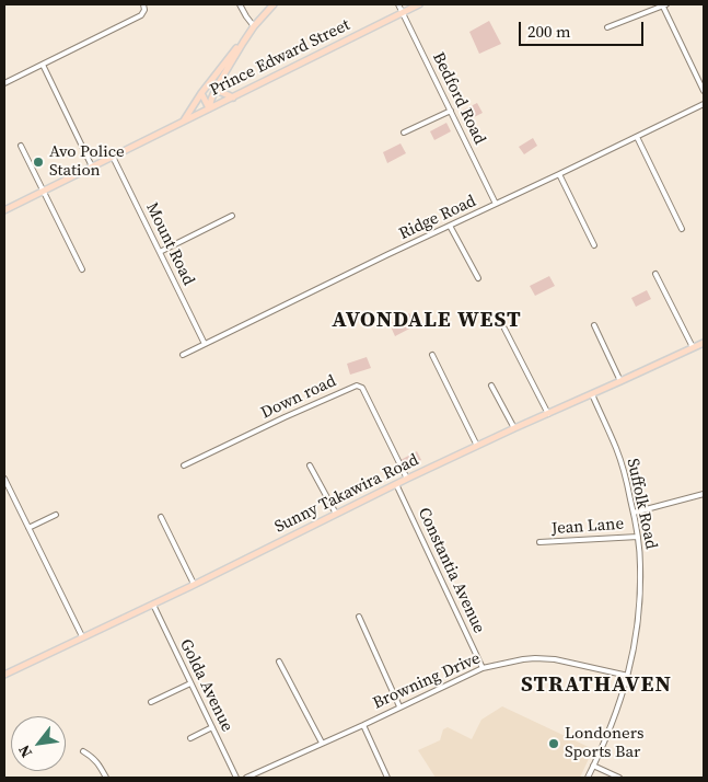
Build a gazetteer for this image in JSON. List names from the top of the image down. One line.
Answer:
{"streets":{"main road":["Prince Edward Street","Sunny Takawira Road"],"street":["Bedford Road","Ridge Road","Mount Road","Down road","Suffolk Road","Jean Lane","Constantia Avenue","Browning Drive","Golda Avenue"]},"crossings":[["Prince Edward Street","Bedford Road"],["Prince Edward Street","Mount Road"],["Bedford Road","Ridge Road"],["Ridge Road","Mount Road"],["Down road","Sunny Takawira Road"],["Sunny Takawira Road","Suffolk Road"],["Sunny Takawira Road","Constantia Avenue"],["Sunny Takawira Road","Golda Avenue"],["Suffolk Road","Jean Lane"],["Suffolk Road","Browning Drive"],["Constantia Avenue","Browning Drive"]],"districts":["AVONDALE WEST","STRATHAVEN"],"places":["Avo Police Station","Londoners Sports Bar"],"scale_bar":"200 m","north":"bottom left"}
